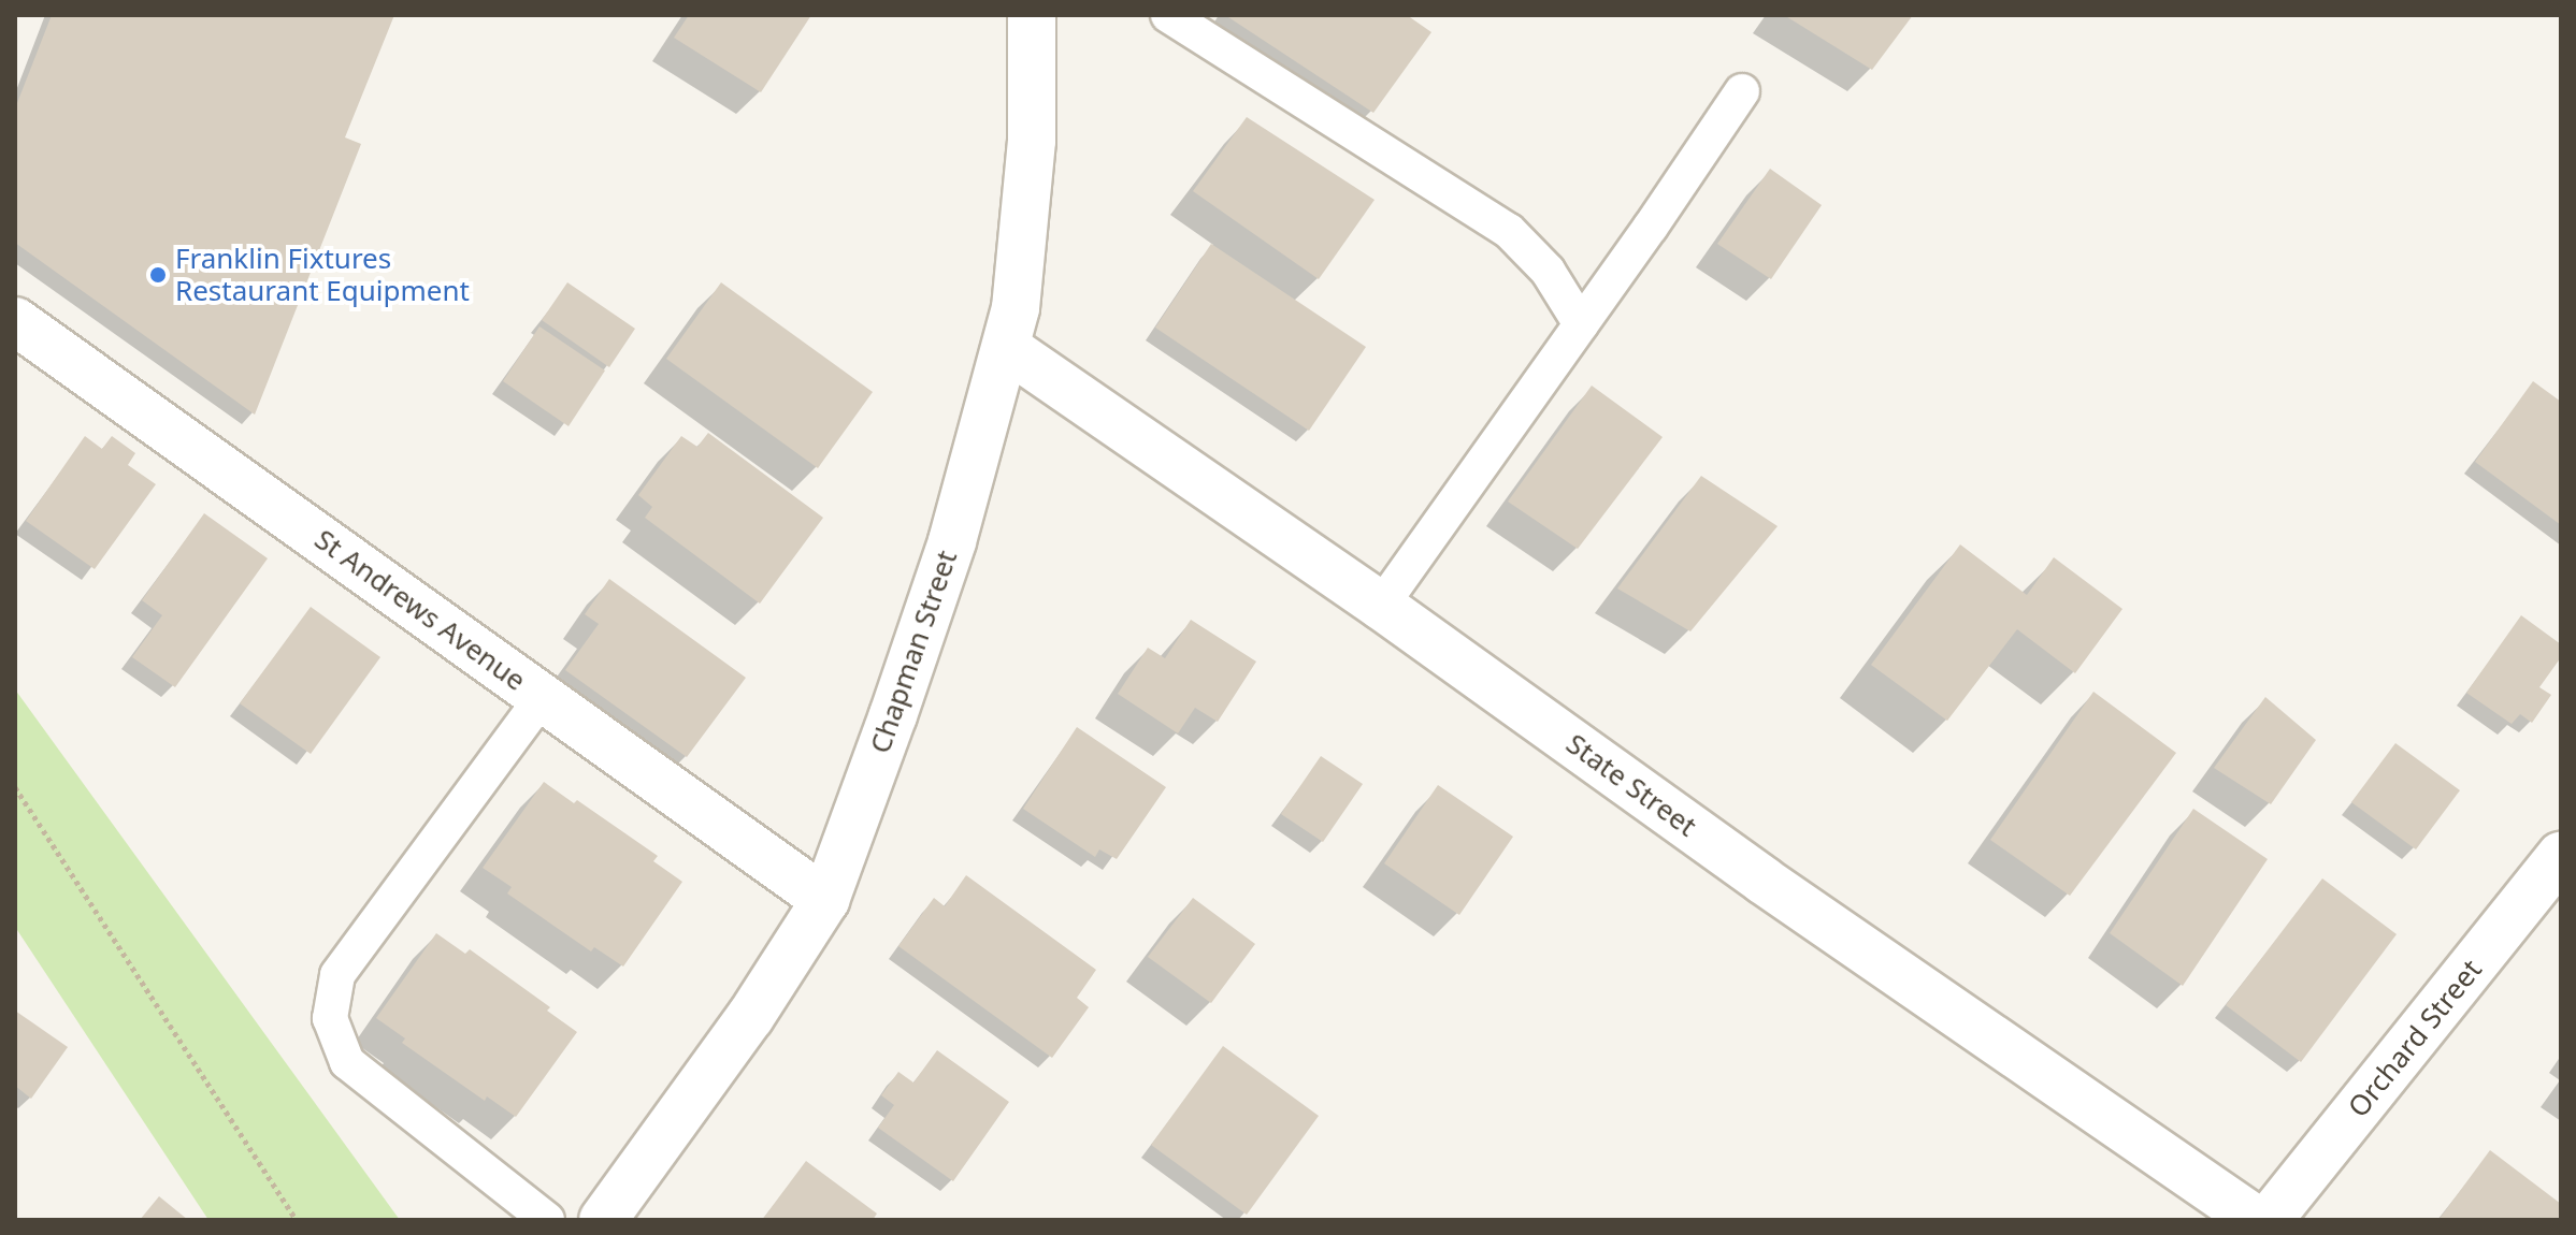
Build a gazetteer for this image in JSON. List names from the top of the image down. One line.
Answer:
{"streets":{"street":["St Andrews Avenue","Chapman Street","State Street","Orchard Street"]},"crossings":[["St Andrews Avenue","Chapman Street"],["Chapman Street","State Street"]],"places":["Franklin Fixtures Restaurant Equipment"]}
